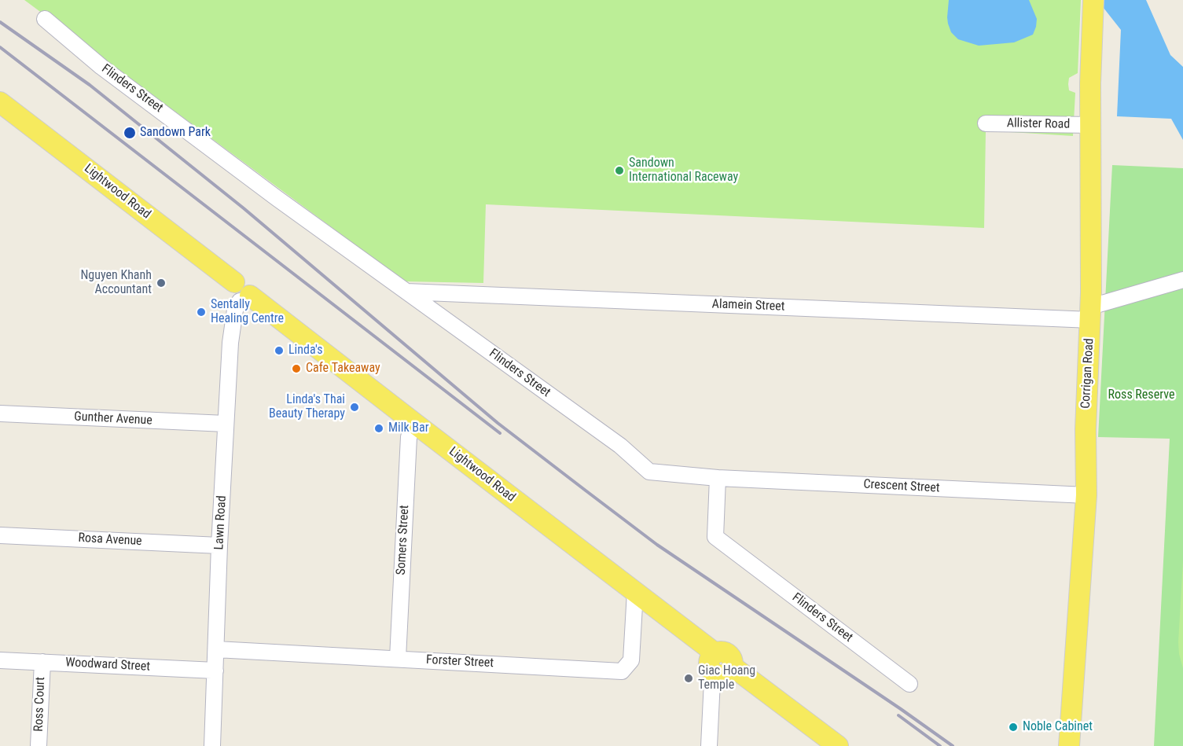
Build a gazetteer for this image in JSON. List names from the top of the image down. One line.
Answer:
{"streets":{"main road":["Lightwood Road","Corrigan Road"],"street":["Flinders Street","Allister Road","Alamein Street","Gunther Avenue","Crescent Street","Lawn Road","Rosa Avenue","Somers Street","Forster Street","Woodward Street","Ross Court"]},"crossings":[["Flinders Street","Alamein Street"],["Flinders Street","Crescent Street"],["Allister Road","Corrigan Road"],["Lightwood Road","Lawn Road"],["Lightwood Road","Somers Street"],["Lightwood Road","Forster Street"],["Alamein Street","Corrigan Road"],["Corrigan Road","Crescent Street"],["Gunther Avenue","Lawn Road"],["Lawn Road","Rosa Avenue"],["Lawn Road","Forster Street"],["Lawn Road","Woodward Street"],["Somers Street","Forster Street"],["Woodward Street","Ross Court"]],"parks":["Ross Reserve"],"places":["Sandown Park","Sandown International Raceway","Nguyen Khanh Accountant","Sentally Healing Centre","Linda's","Cafe Takeaway","Linda's Thai Beauty Therapy","Milk Bar","Giac Hoang Temple","Noble Cabinet"]}
